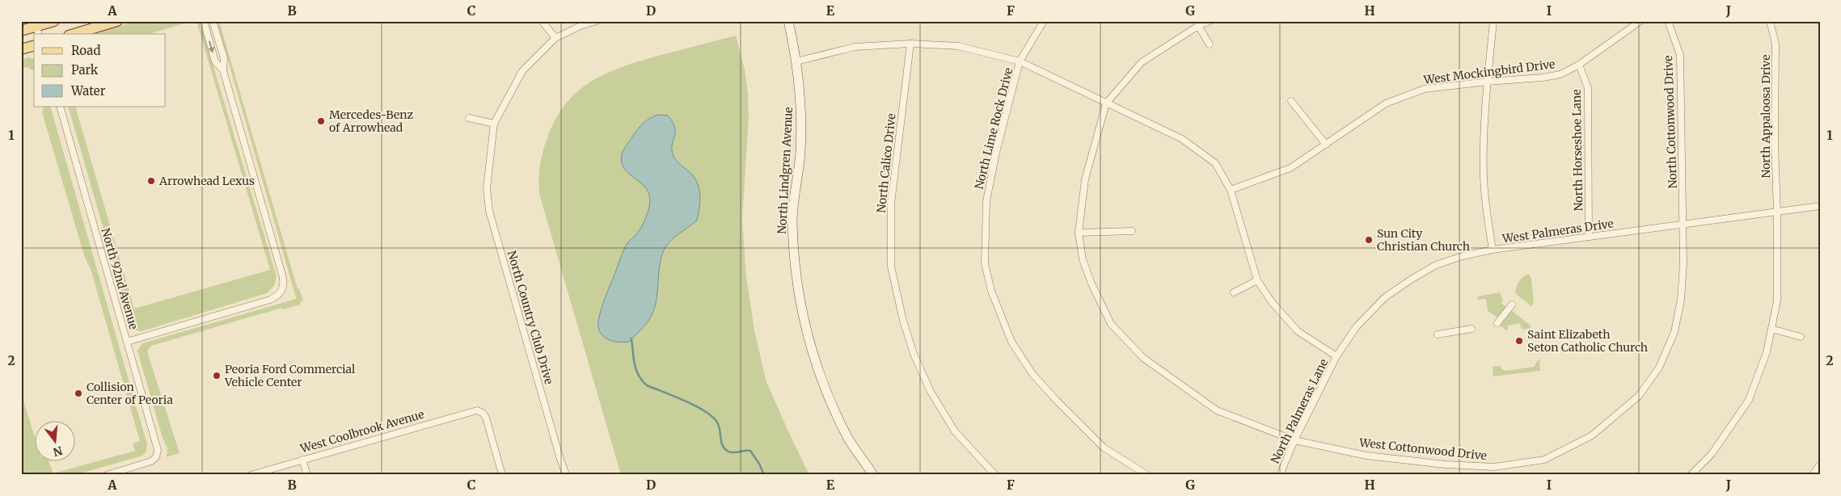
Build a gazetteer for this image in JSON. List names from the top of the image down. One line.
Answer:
{"streets":{"street":["West Mockingbird Drive","North Appaloosa Drive","North Cottonwood Drive","North Lime Rock Drive","North Horseshoe Lane","North Calico Drive","North Lindgren Avenue","West Palmeras Drive","North 92nd Avenue","North Country Club Drive","North Palmeras Lane","West Coolbrook Avenue","West Cottonwood Drive"]},"crossings":[["West Mockingbird Drive","North Horseshoe Lane"],["North Appaloosa Drive","West Palmeras Drive"],["North Cottonwood Drive","West Palmeras Drive"],["North Cottonwood Drive","West Cottonwood Drive"],["North Horseshoe Lane","West Palmeras Drive"],["West Palmeras Drive","North Palmeras Lane"],["West Palmeras Drive","West Cottonwood Drive"],["North Palmeras Lane","West Cottonwood Drive"]],"places":["Mercedes-Benz of Arrowhead","Arrowhead Lexus","Sun City Christian Church","Saint Elizabeth Seton Catholic Church","Peoria Ford Commercial Vehicle Center","Collision Center of Peoria"],"legend":["Road","Park","Water"],"north":"bottom","grid":{"columns":["A","B","C","D","E","F","G","H","I","J"],"rows":["1","2"]}}
